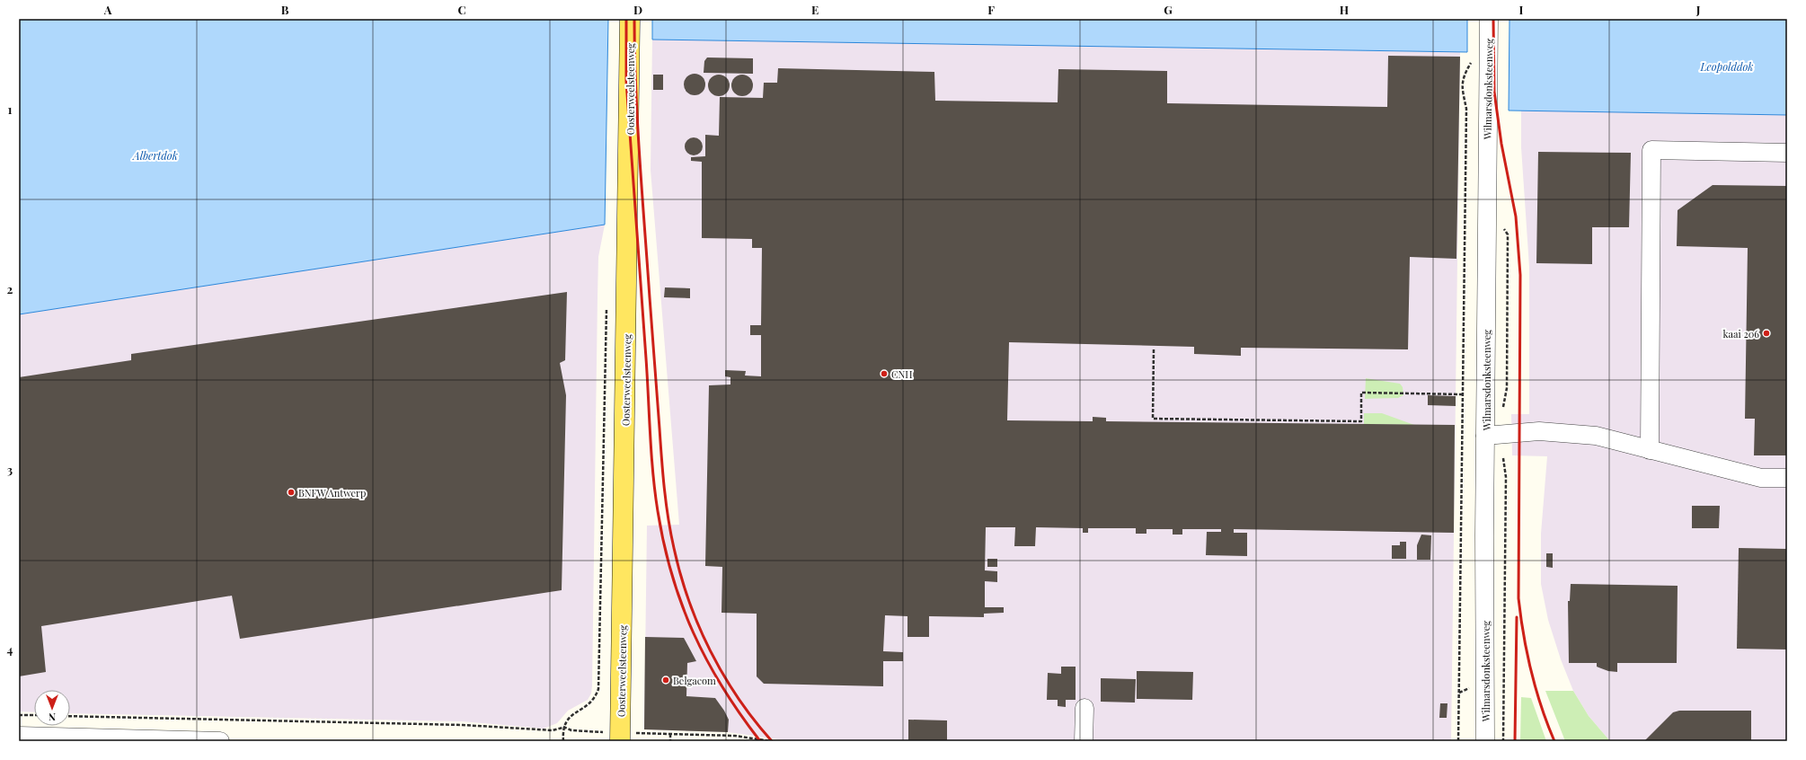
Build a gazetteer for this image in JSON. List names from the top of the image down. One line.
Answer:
{"streets":{"main road":["Oosterweelsteenweg"],"street":["Wilmarsdonksteenweg"]},"water":["Leopolddok","Albertdok"],"places":["kaai 206","CNH","BNFW Antwerp","Belgacom"],"north":"bottom","grid":{"columns":["A","B","C","D","E","F","G","H","I","J"],"rows":["1","2","3","4"]}}
